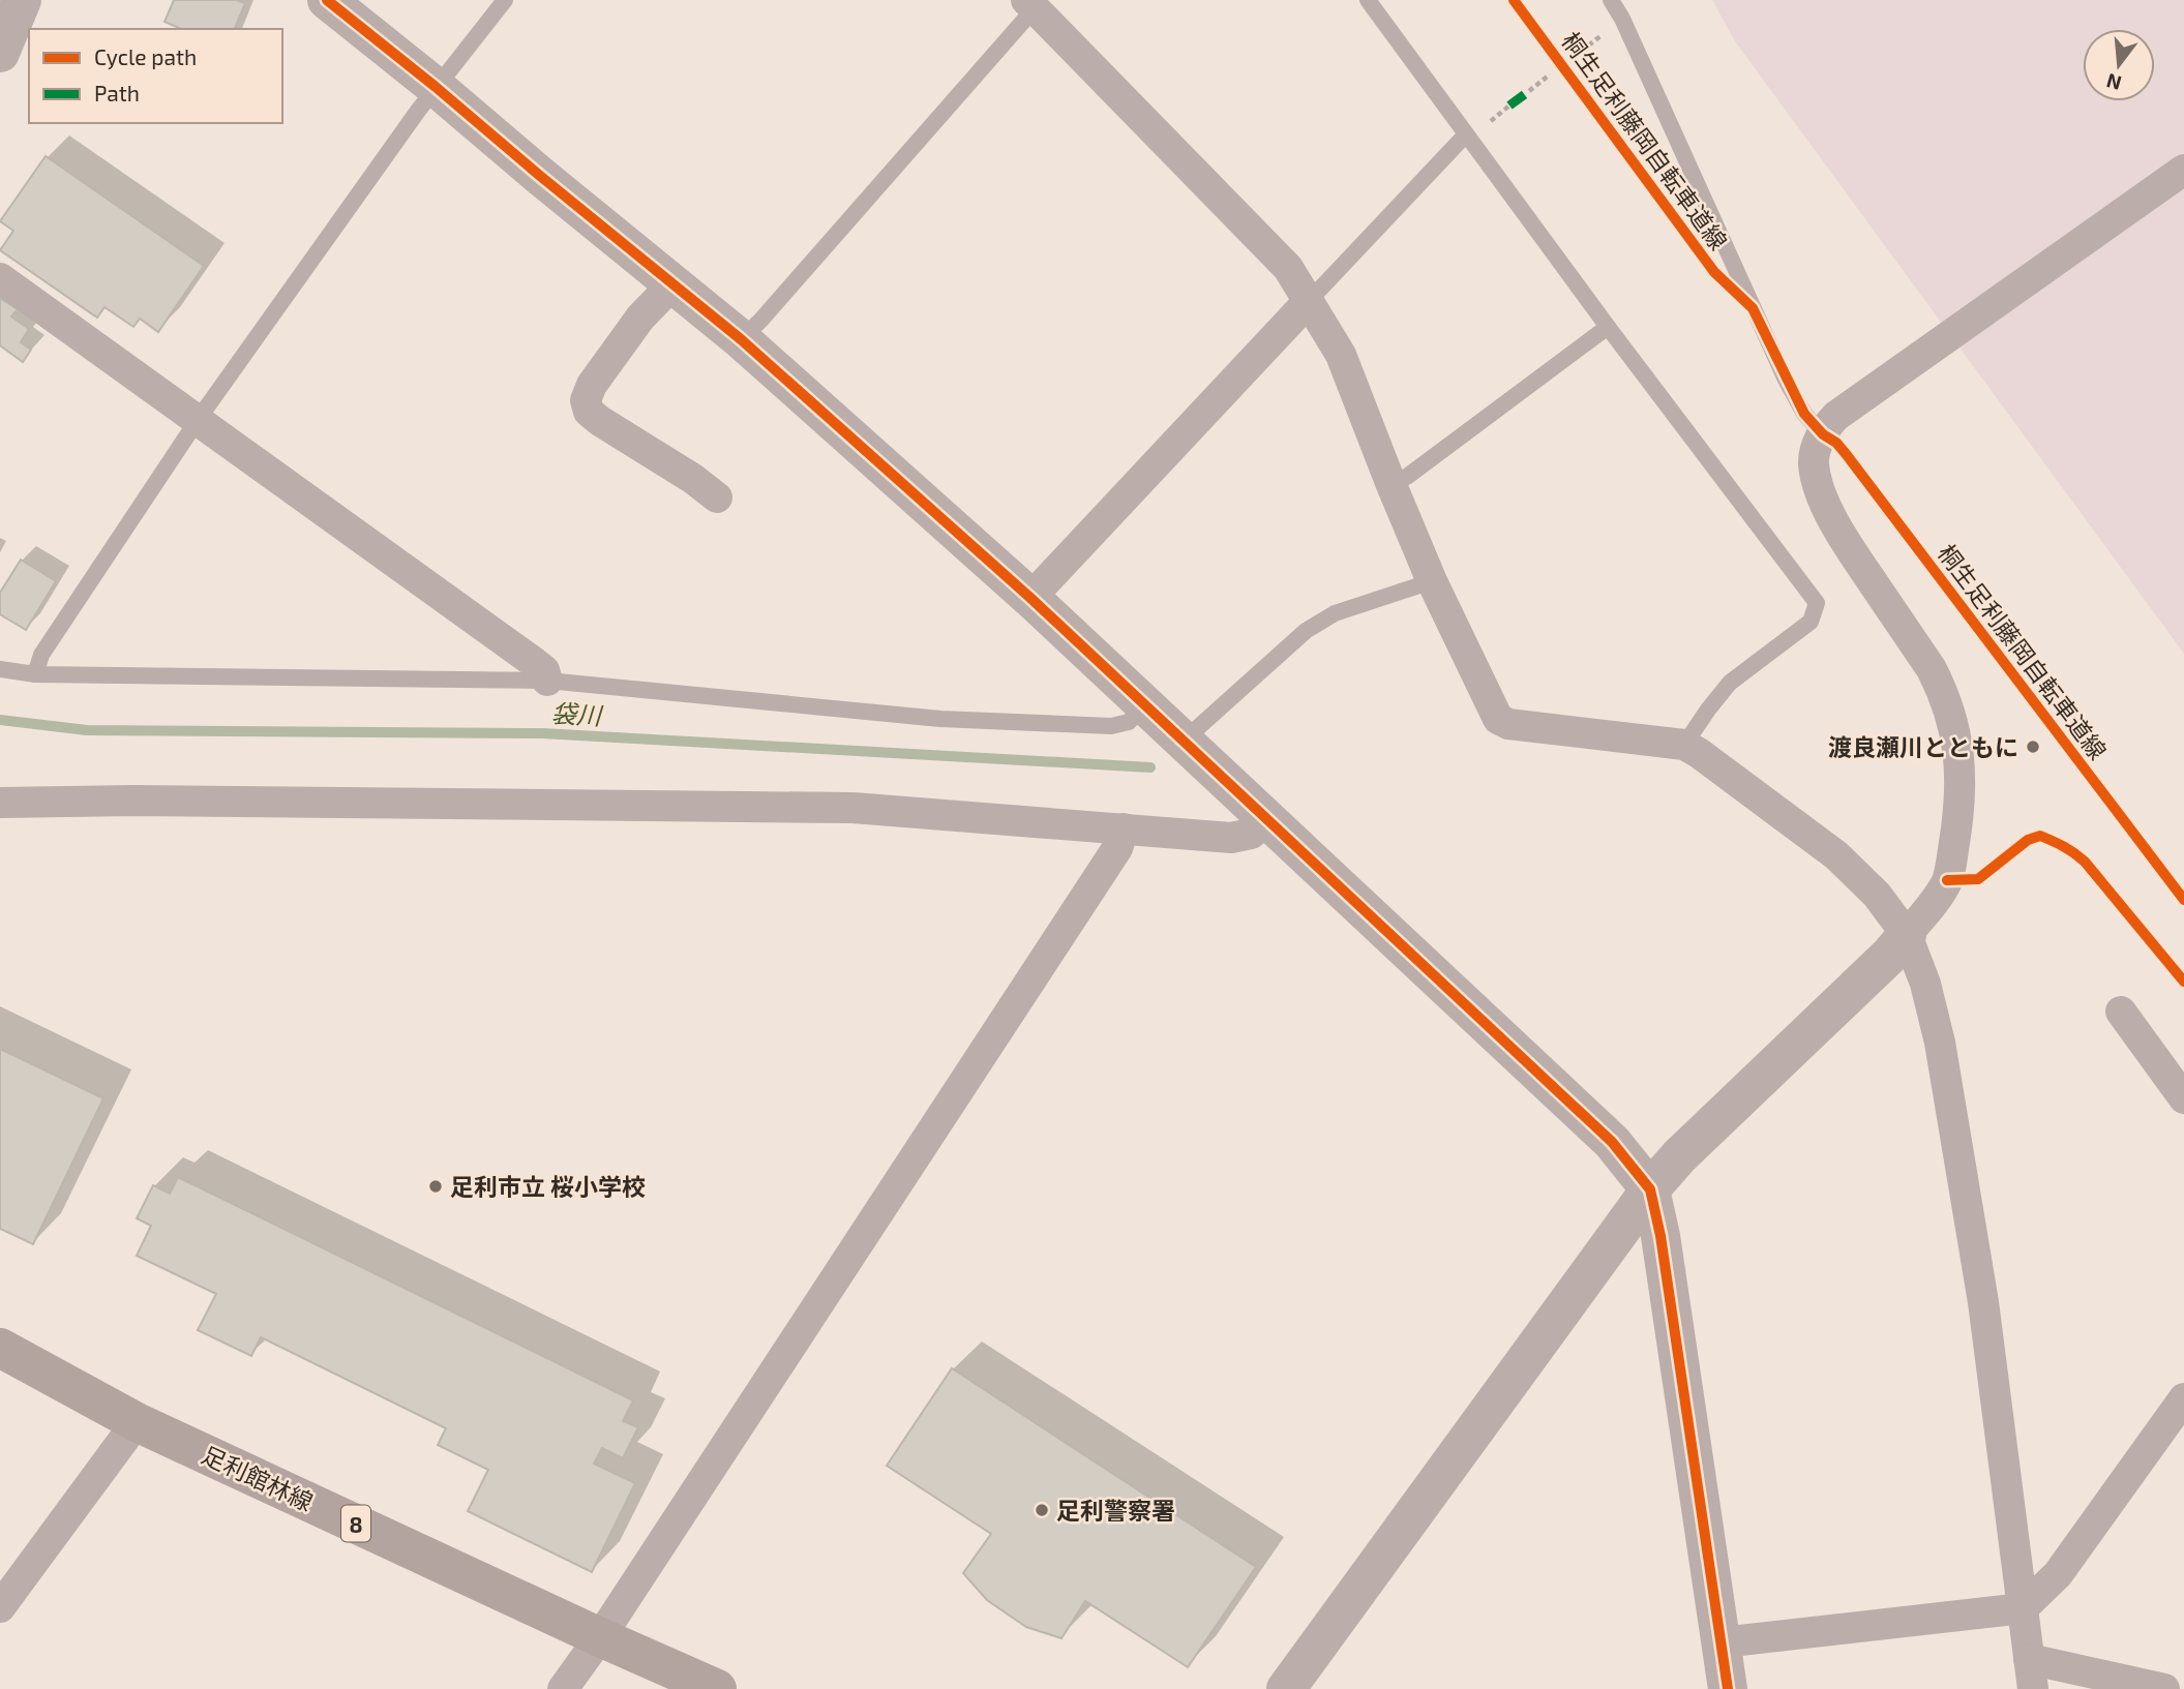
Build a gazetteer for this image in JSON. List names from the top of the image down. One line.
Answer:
{"streets":{"main road":["足利館林線","8"],"cycle path":["桐生足利藤岡自転車道線"]},"water":["袋川"],"places":["渡良瀬川とともに","足利市立 桜小学校","足利警察署"],"legend":["Cycle path","Path"],"north":"bottom"}
